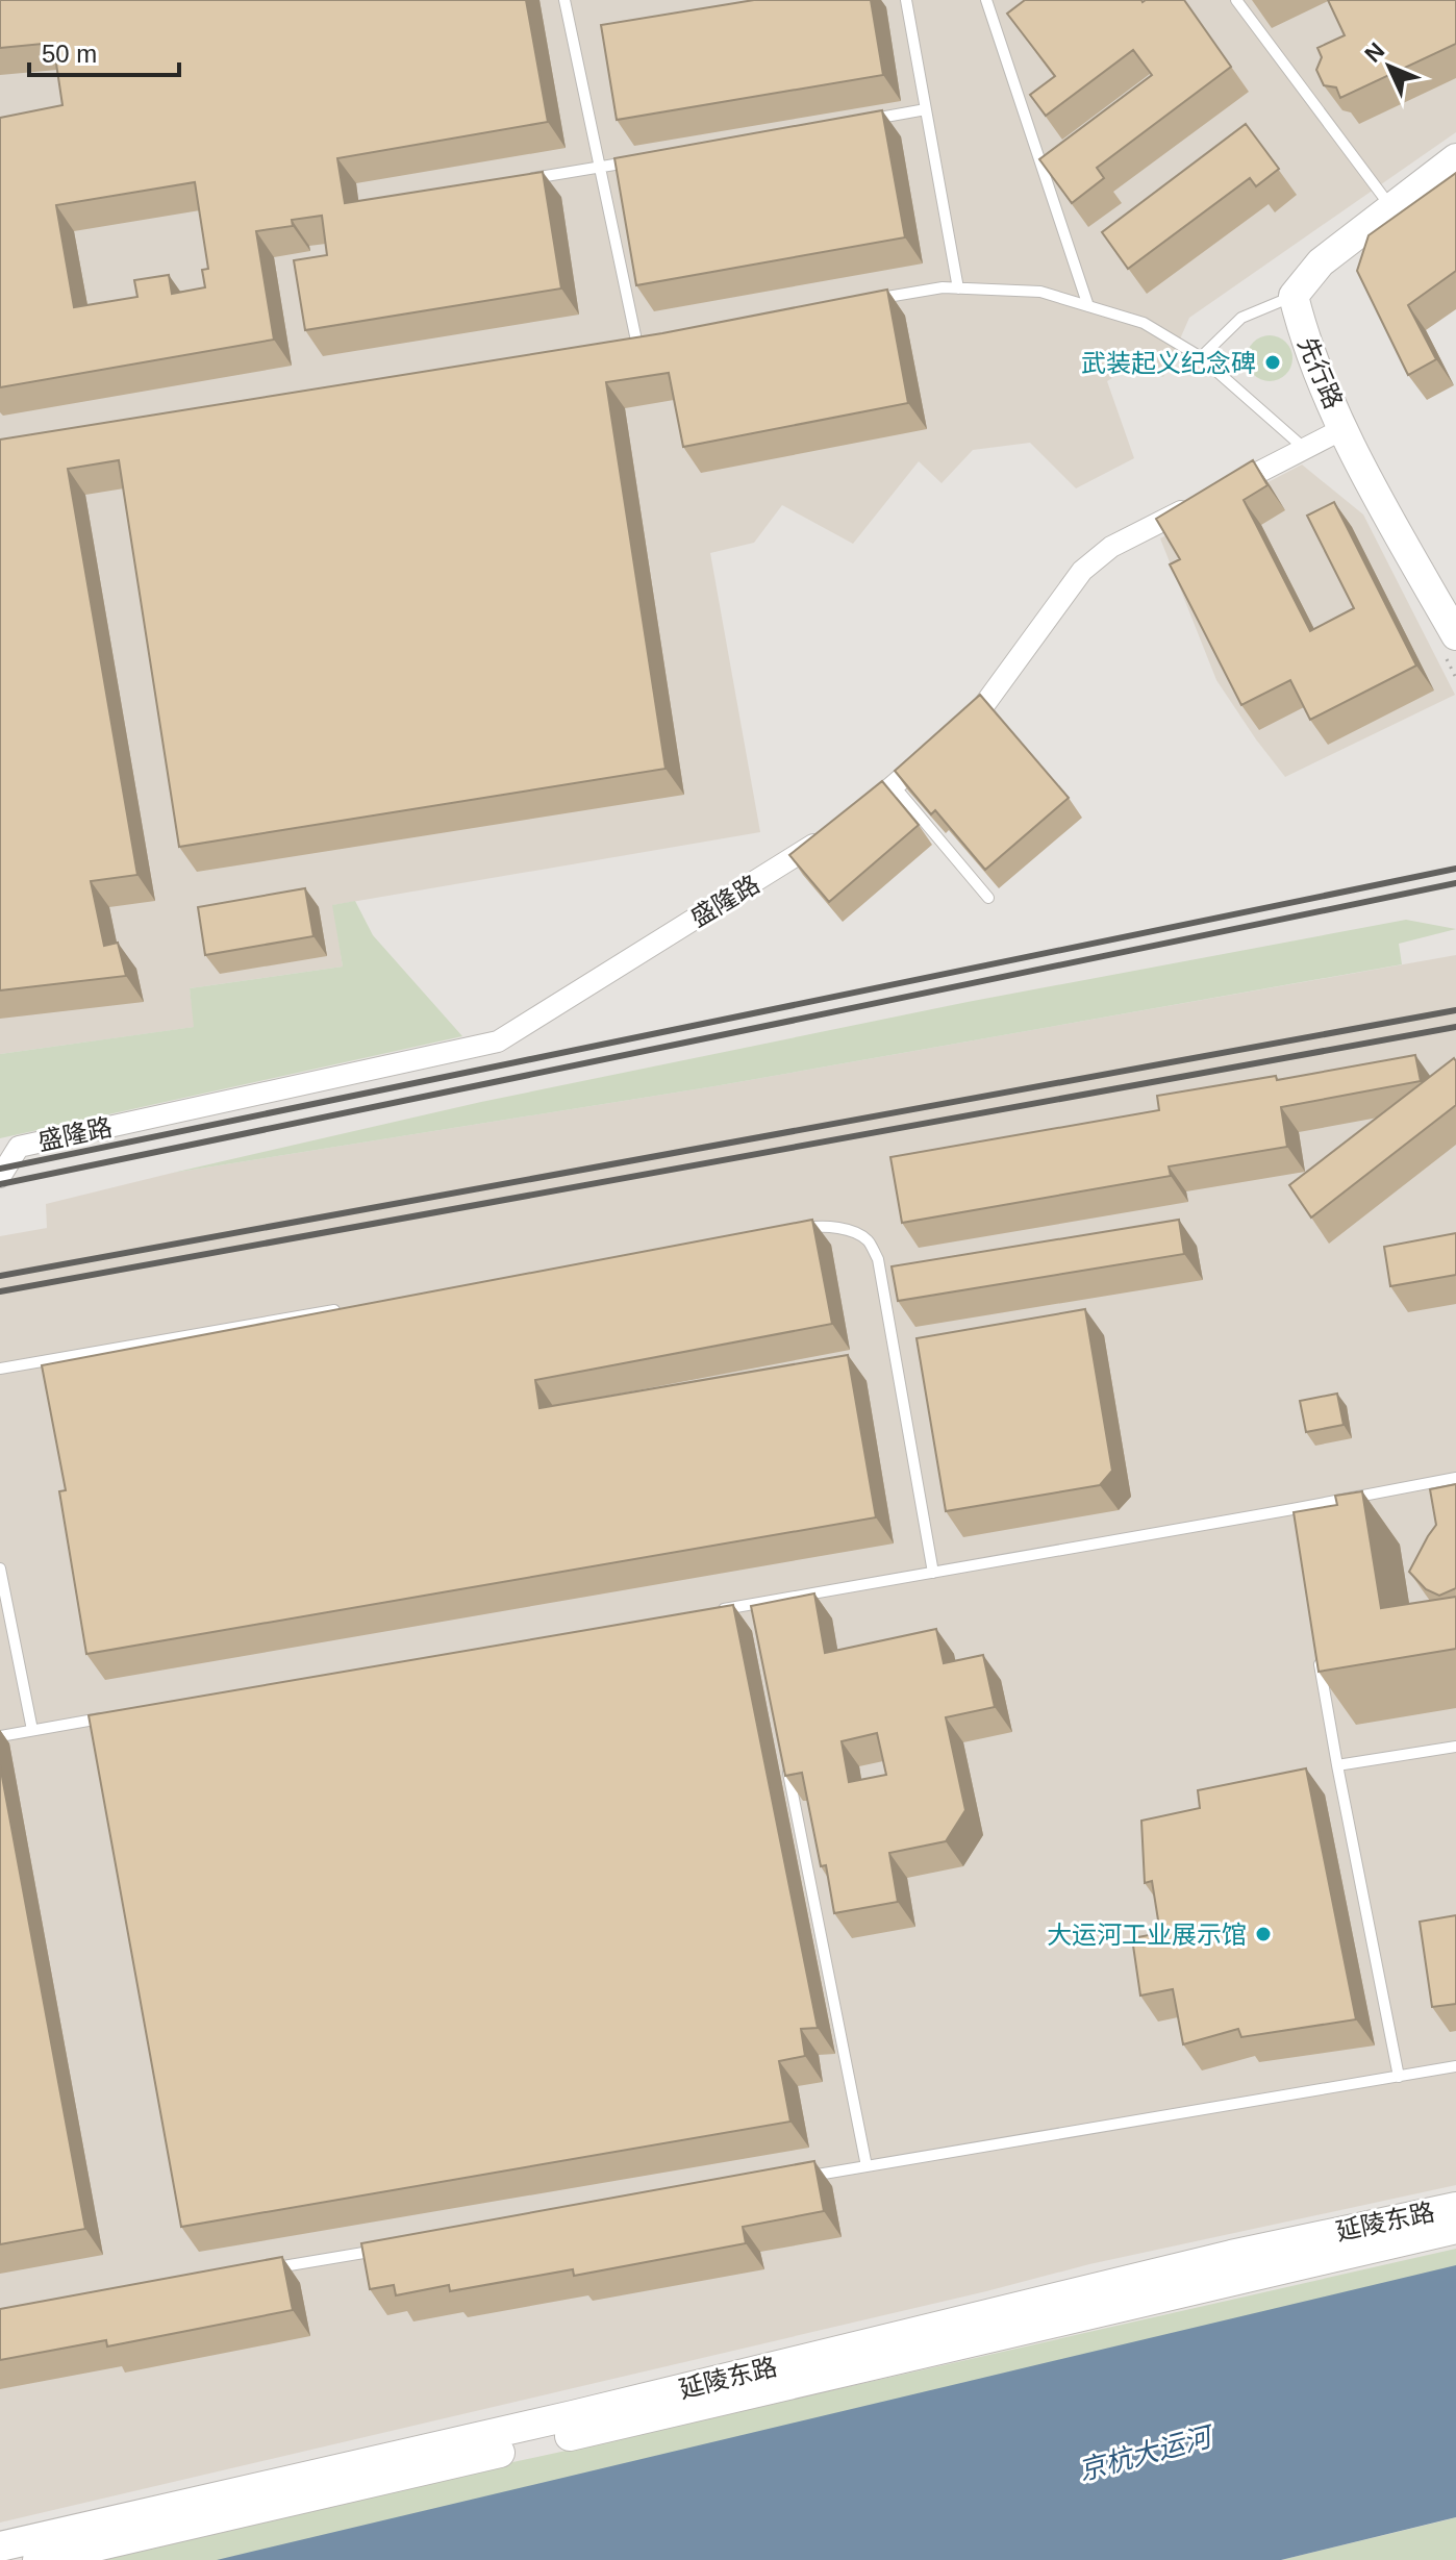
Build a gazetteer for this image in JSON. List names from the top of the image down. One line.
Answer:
{"streets":{"main road":["先行路","延陵东路"],"street":["盛隆路"]},"water":["京杭大运河"],"places":["武装起义纪念碑","大运河工业展示馆"],"scale_bar":"50 m","north":"top left"}
